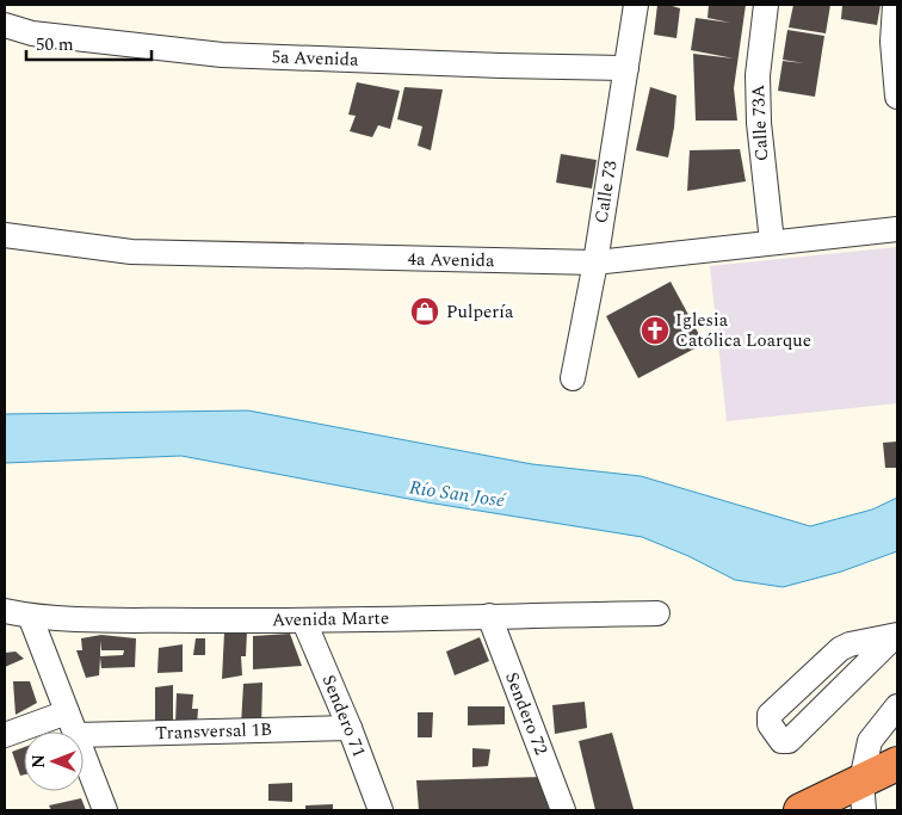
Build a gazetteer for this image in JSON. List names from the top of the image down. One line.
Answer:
{"streets":{"street":["5a Avenida","Calle 73A","Calle 73","4a Avenida","Avenida Marte","Sendero 72","Sendero 71","Transversal 1B"]},"crossings":[["5a Avenida","Calle 73"],["Calle 73A","4a Avenida"],["Calle 73","4a Avenida"],["Avenida Marte","Sendero 72"],["Avenida Marte","Sendero 71"],["Sendero 71","Transversal 1B"]],"water":["Río San José"],"places":{"shop":["Pulpería"],"church":["Iglesia Católica Loarque"]},"scale_bar":"50 m","north":"left"}
